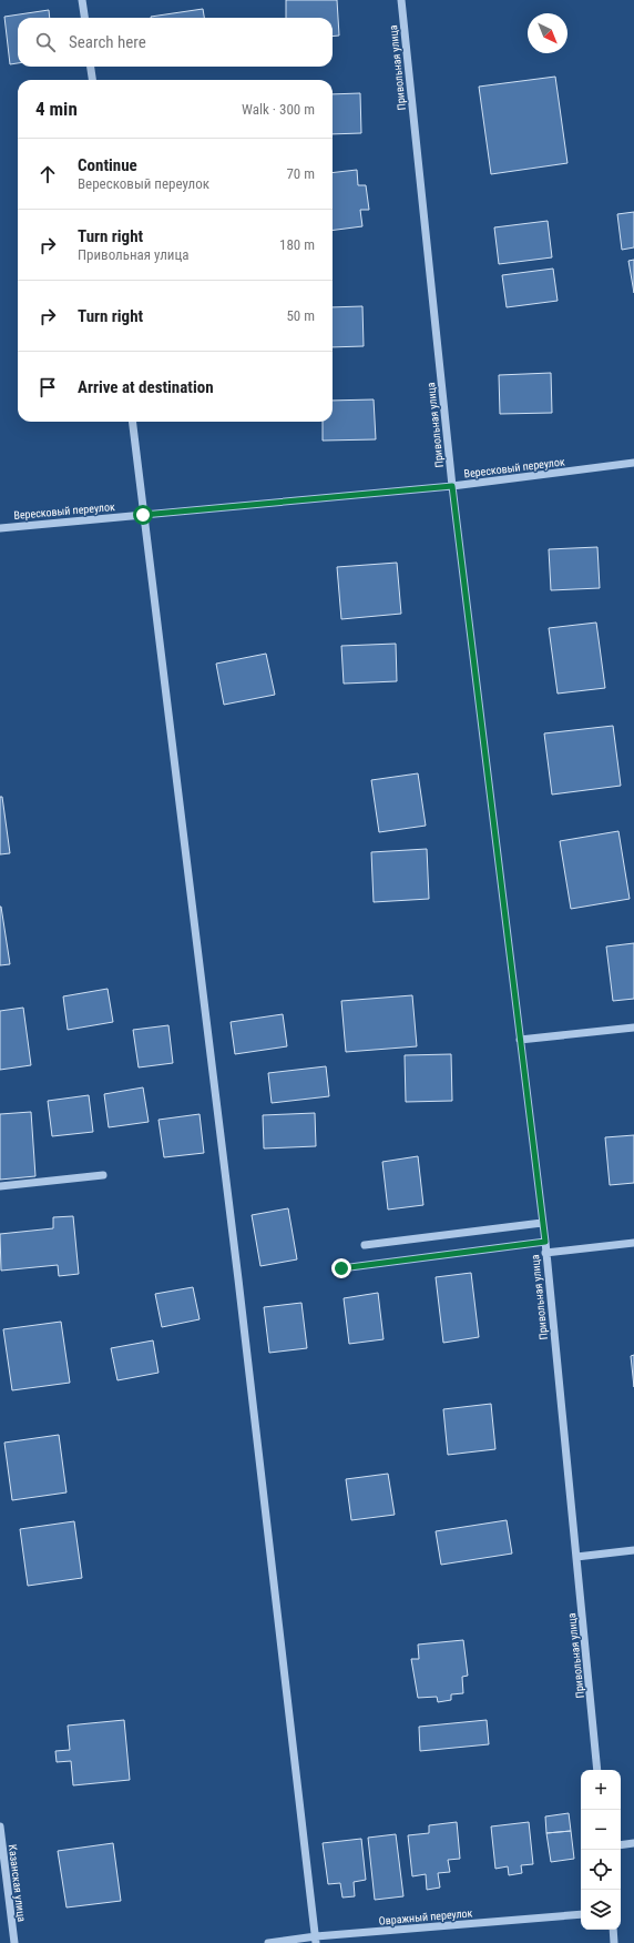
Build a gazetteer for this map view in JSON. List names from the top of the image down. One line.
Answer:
{"streets":{"street":["Привольная улица","Вересковый переулок","Казанская улица","Овражный переулок"]},"crossings":[["Привольная улица","Вересковый переулок"]],"north":"bottom right","page":{"search":"Search here","heading":["4 min","Walk · 300 m"],"list":[["Continue","Вересковый переулок","70 m"],["Turn right","Привольная улица","180 m"],["Turn right","50 m"],"Arrive at destination"],"map_buttons":["+","−"]}}
